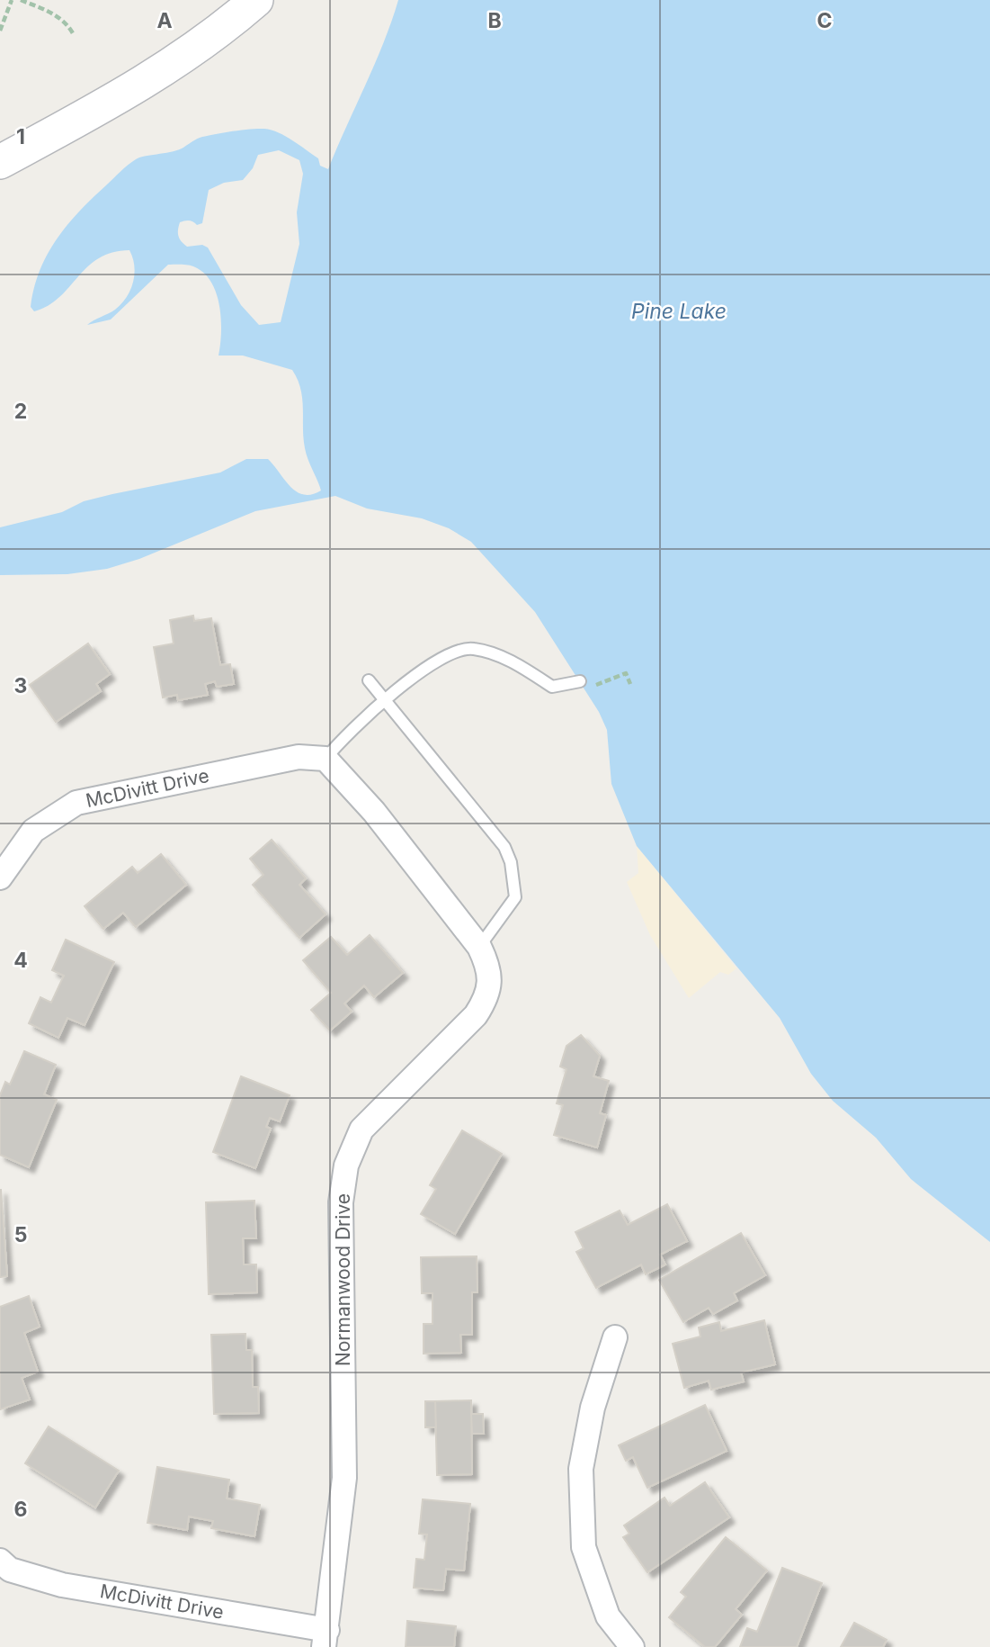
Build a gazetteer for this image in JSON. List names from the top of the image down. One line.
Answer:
{"streets":{"street":["McDivitt Drive","Normanwood Drive"]},"crossings":[["McDivitt Drive","Normanwood Drive"]],"water":["Pine Lake"],"grid":{"columns":["A","B","C"],"rows":["1","2","3","4","5","6"]}}
